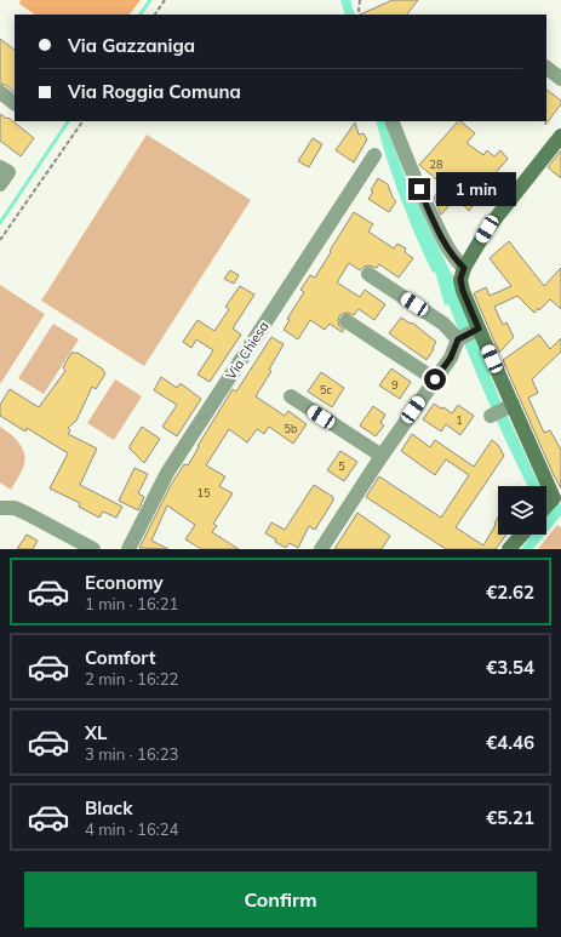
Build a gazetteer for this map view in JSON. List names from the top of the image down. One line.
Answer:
{"streets":{"street":["Via Chiesa"]},"house_numbers":["28","9","5c","1","5b","5","15"],"page":{"banner":["Via Gazzaniga","Via Roggia Comuna"],"bubble":"1 min","list":[{"name":"Economy","note":"1 min · 16:21","value":"€2.62"},{"name":"Comfort","note":"2 min · 16:22","value":"€3.54"},{"name":"XL","note":"3 min · 16:23","value":"€4.46"},{"name":"Black","note":"4 min · 16:24","value":"€5.21"}],"buttons":"Confirm"}}
